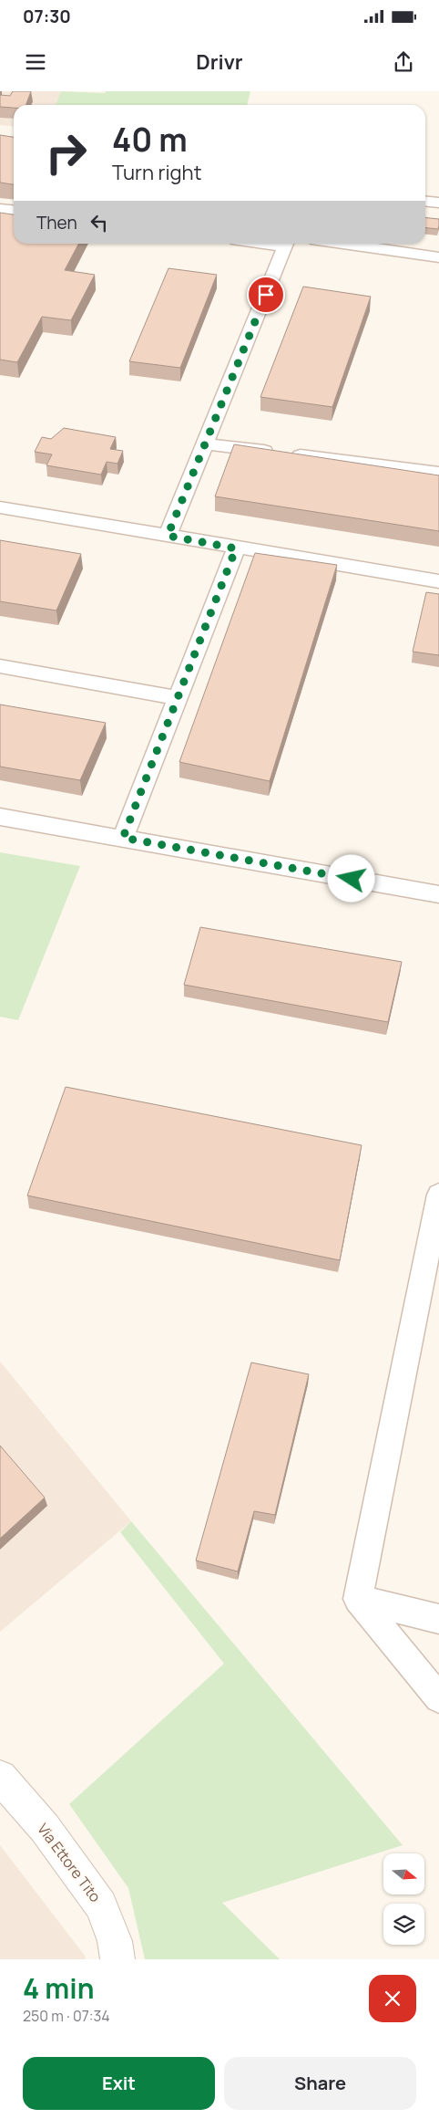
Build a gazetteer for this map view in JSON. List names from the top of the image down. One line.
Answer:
{"streets":{"street":["Via Ettore Tito"]},"north":"right","page":{"status":"07:30","header":"Drivr","turn":["40 m","Turn right"],"then":"Then","heading":["4 min","250 m · 07:34"],"buttons":["Exit","Share"]}}
